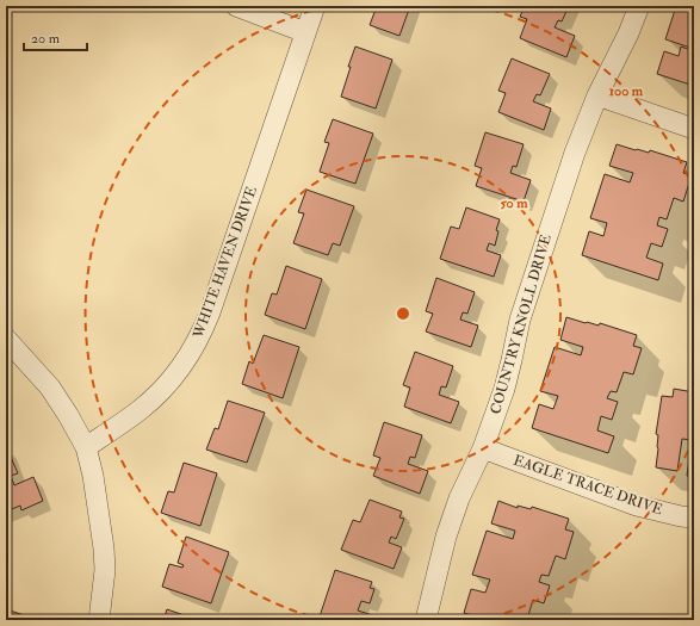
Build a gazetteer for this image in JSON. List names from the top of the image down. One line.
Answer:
{"streets":{"street":["WHITE HAVEN DRIVE","COUNTRY KNOLL DRIVE","EAGLE TRACE DRIVE"]},"crossings":[["COUNTRY KNOLL DRIVE","EAGLE TRACE DRIVE"]],"scale_bar":"20 m","rings":["100 m","50 m"]}
